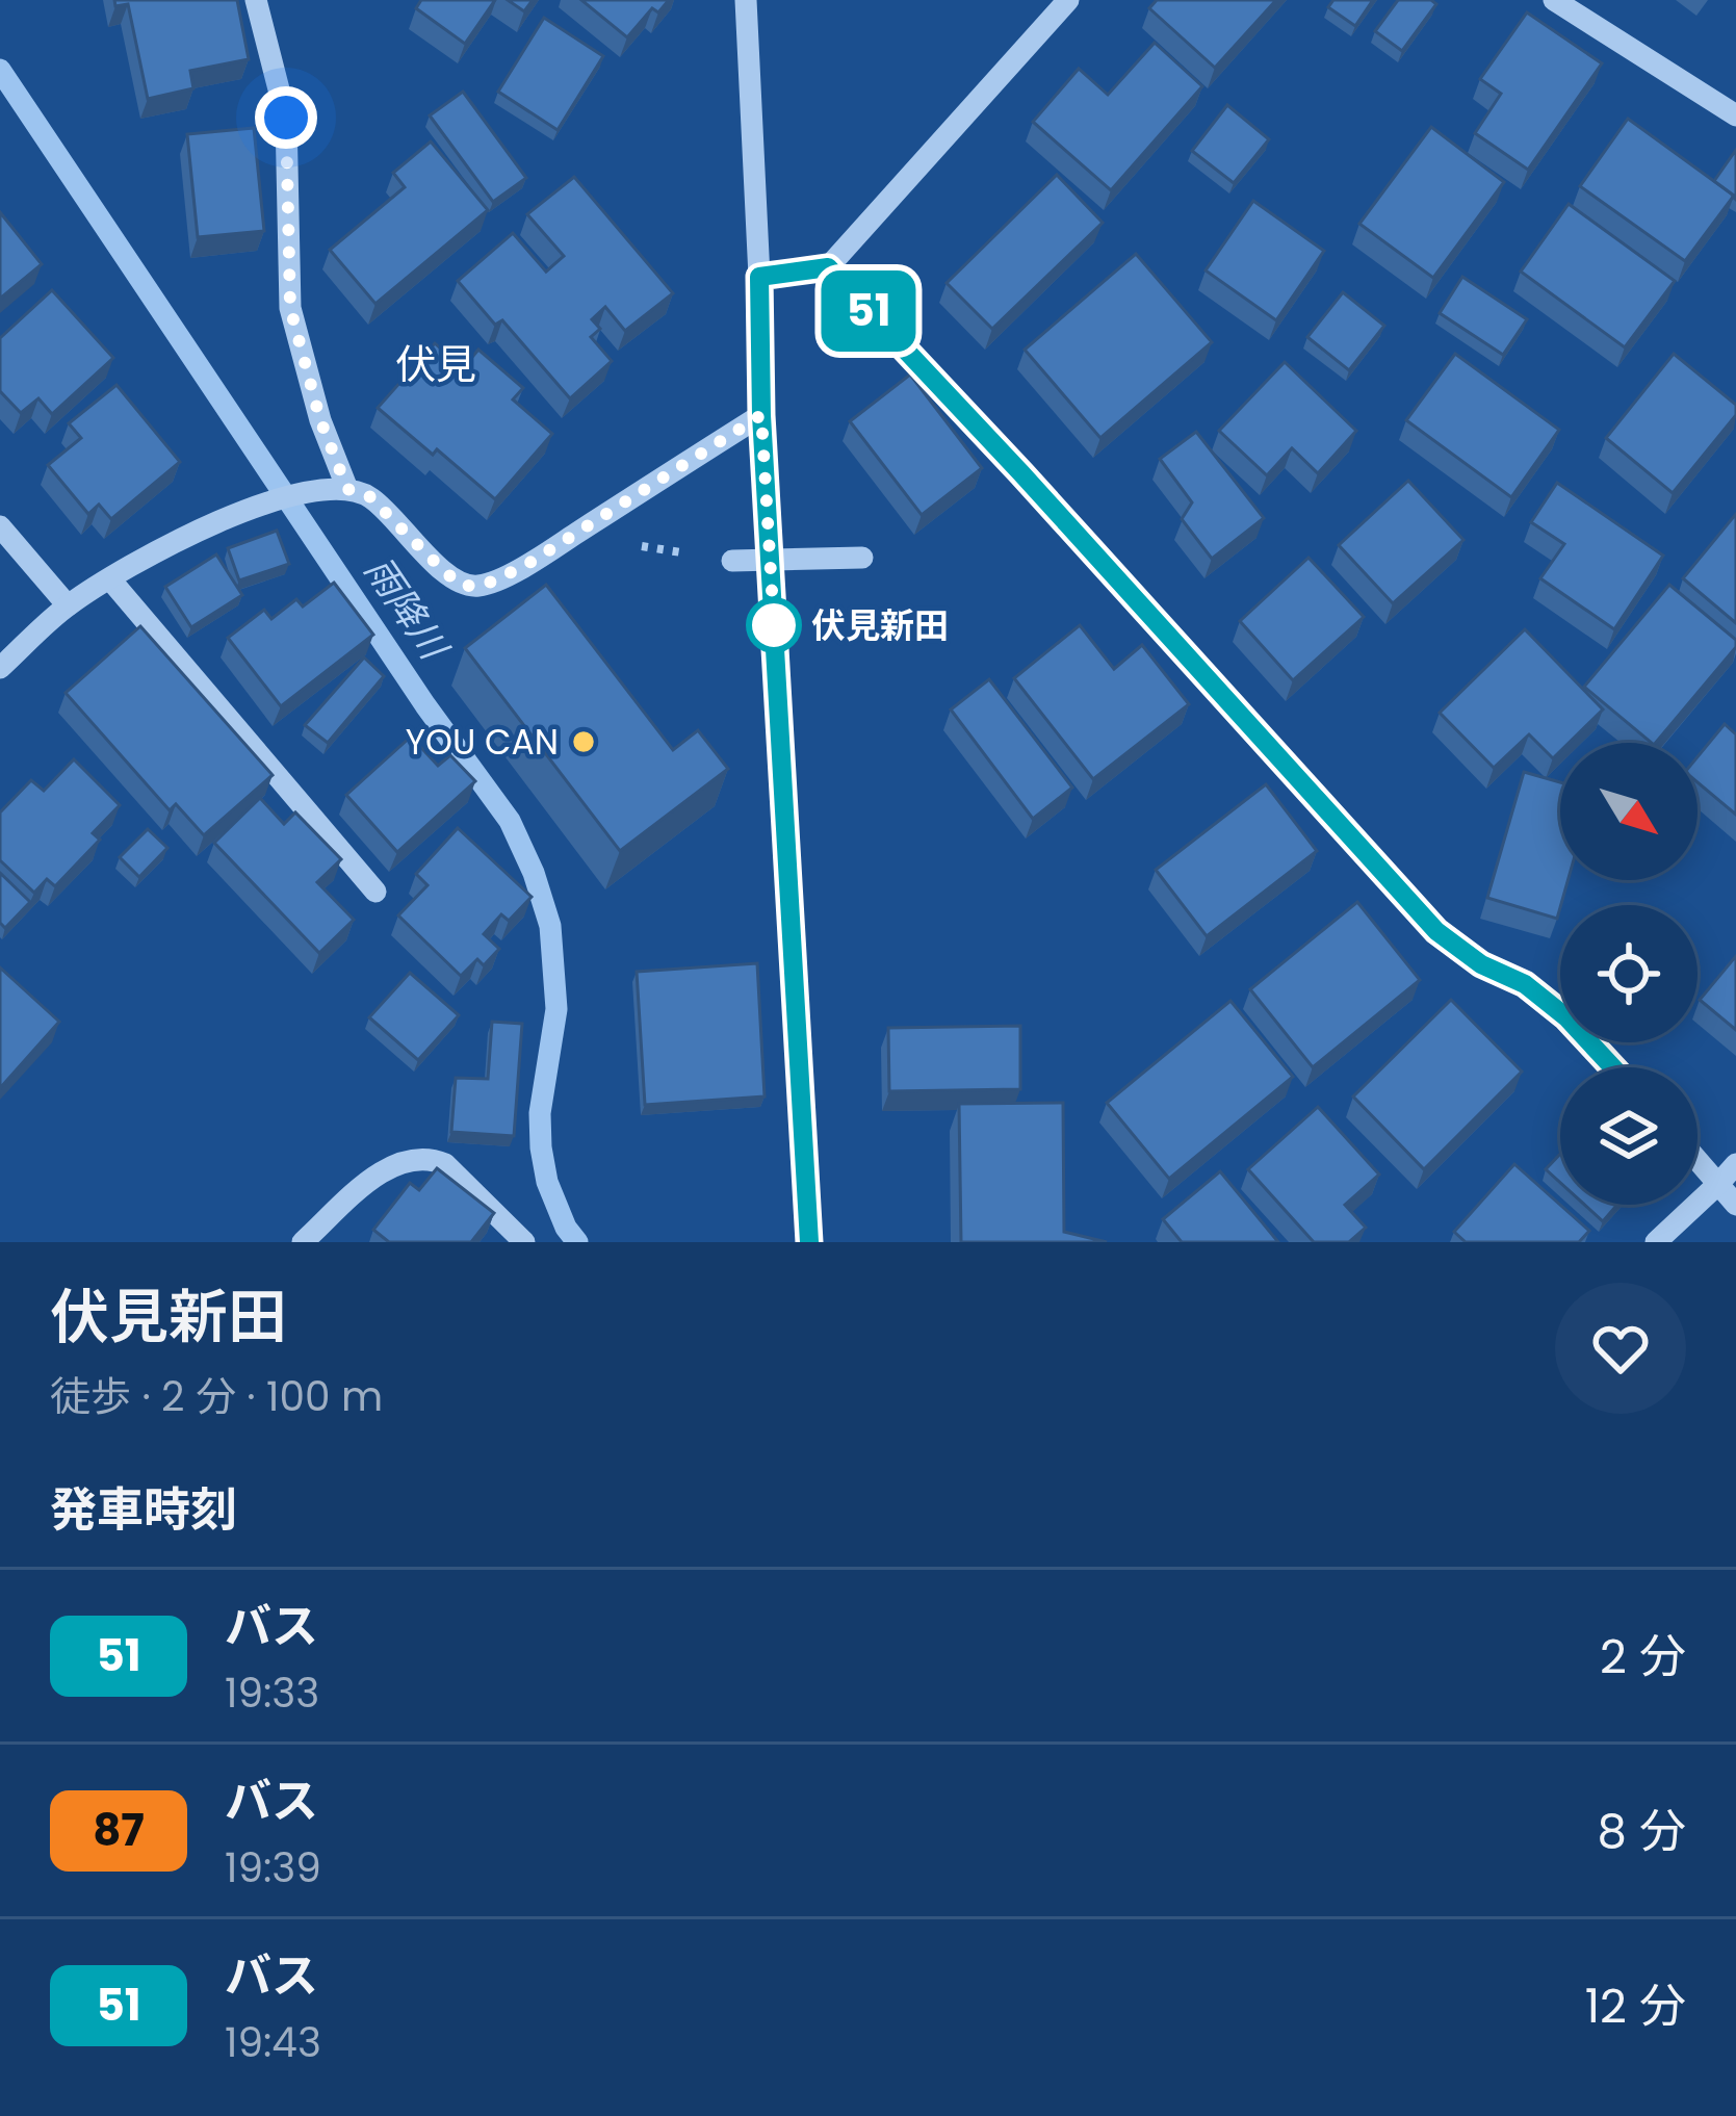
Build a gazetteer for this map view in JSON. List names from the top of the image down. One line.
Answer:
{"districts":["伏見"],"water":["雨降川"],"places":["伏見新田","YOU CAN"],"lines":["bus line 51"],"north":"bottom right","page":{"on_map":"51","heading":[["伏見新田","徒歩 · 2 分 · 100 m"],"発車時刻"],"list":[{"mark":"51","name":"バス","note":"19:33","value":"2 分"},{"mark":"87","name":"バス","note":"19:39","value":"8 分"},{"mark":"51","name":"バス","note":"19:43","value":"12 分"}]}}
